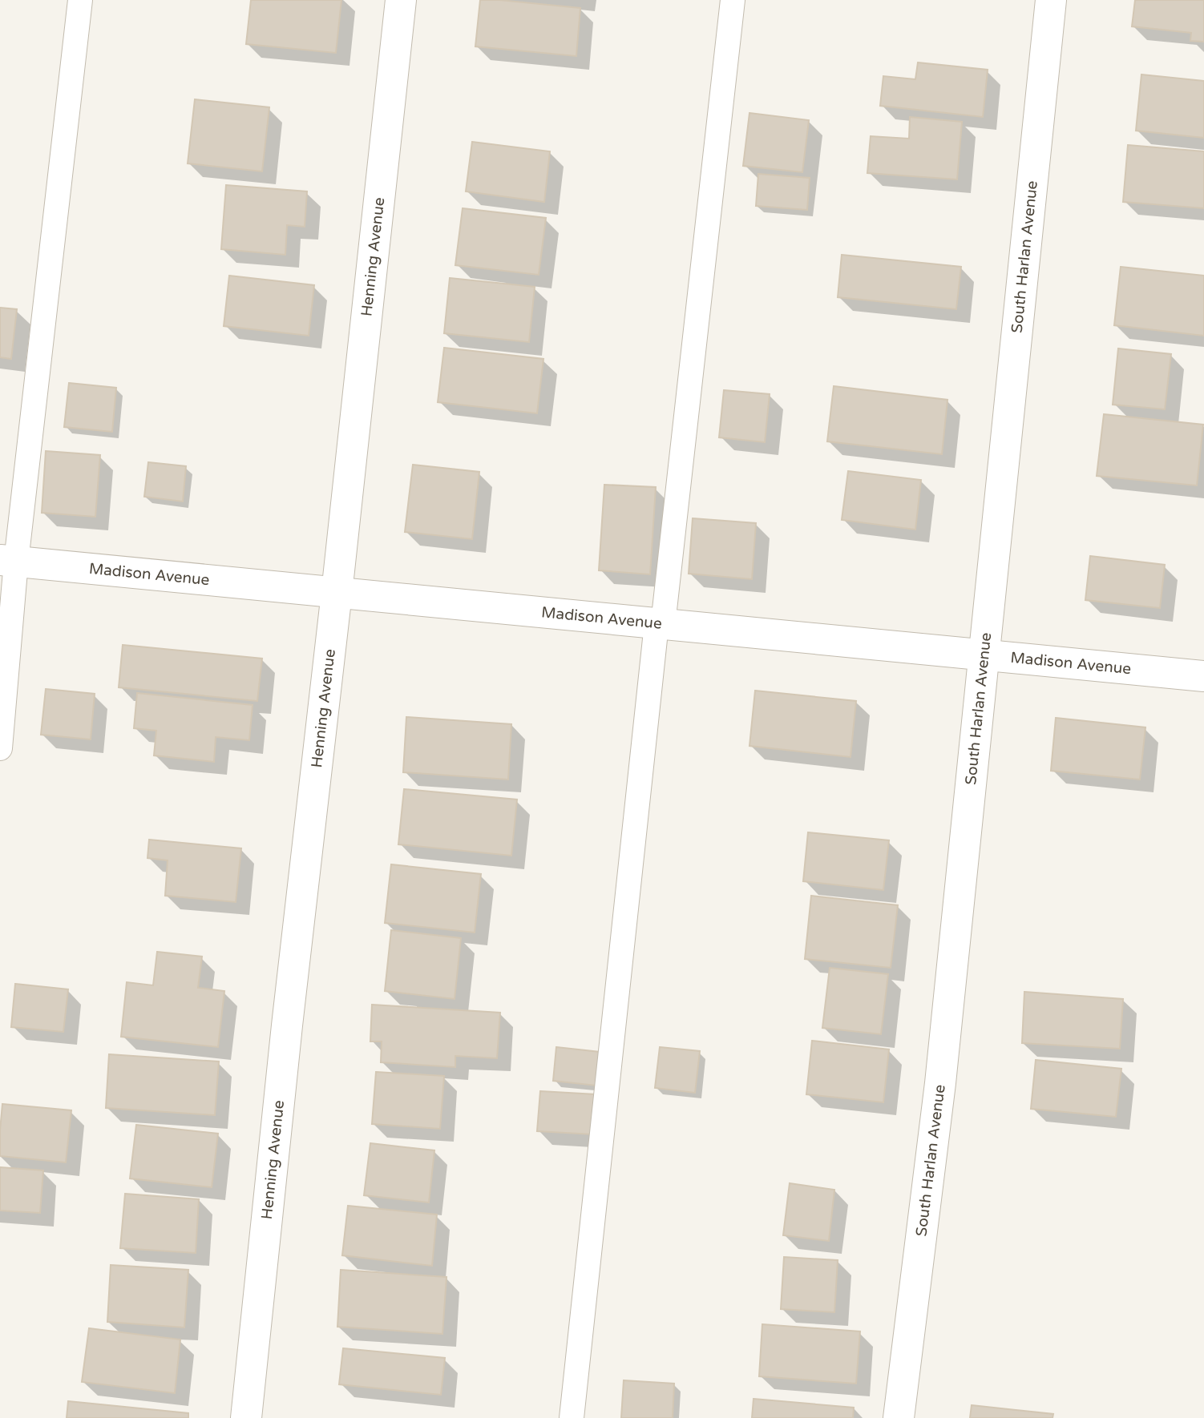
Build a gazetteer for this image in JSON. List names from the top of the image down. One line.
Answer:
{"streets":{"street":["Henning Avenue","South Harlan Avenue","Madison Avenue"]},"crossings":[["Henning Avenue","Madison Avenue"],["South Harlan Avenue","Madison Avenue"]]}
